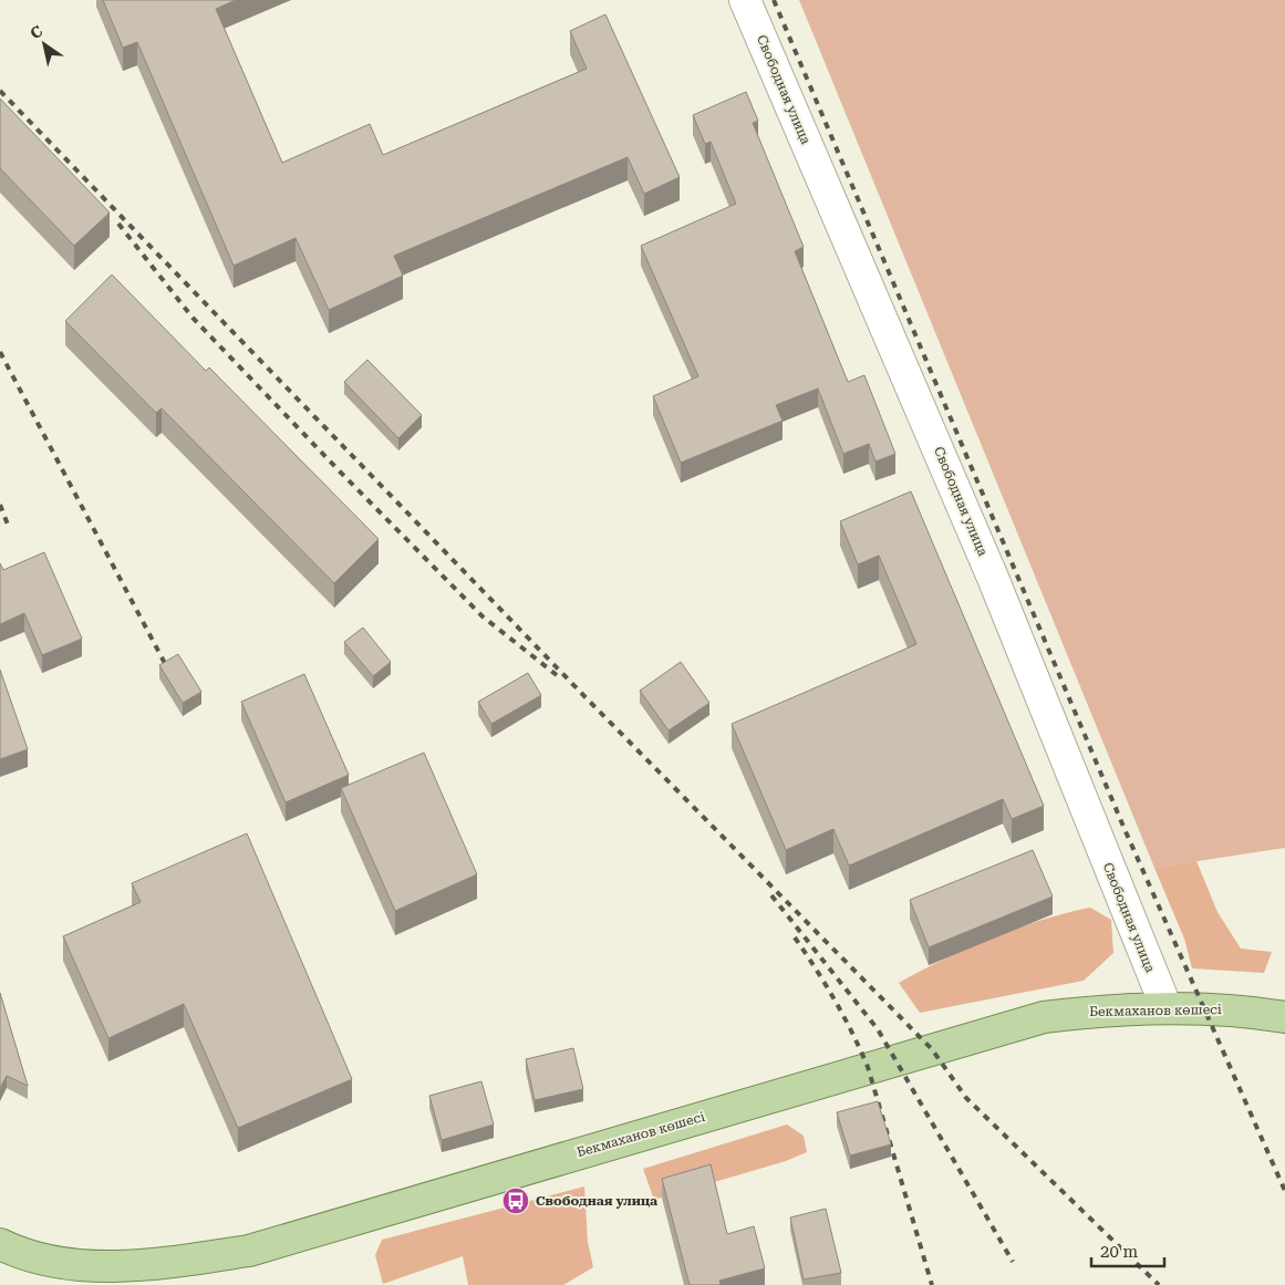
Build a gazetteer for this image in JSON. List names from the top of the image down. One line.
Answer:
{"streets":{"main road":["Бекмаханов көшесі"],"street":["Свободная улица"]},"crossings":[["Свободная улица","Бекмаханов көшесі"]],"places":{"bus stop":["Свободная улица"]},"scale_bar":"20 m","north":"top left"}
